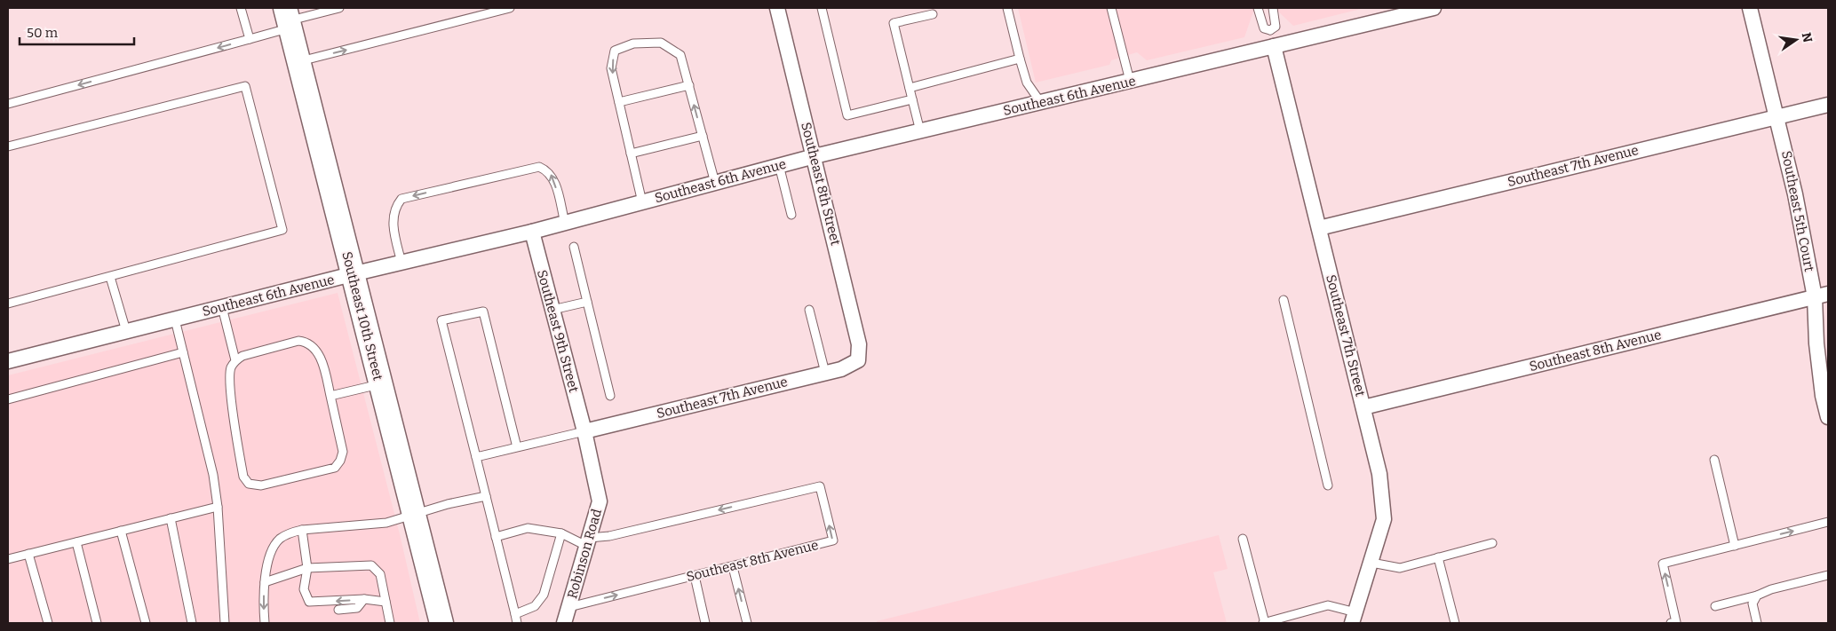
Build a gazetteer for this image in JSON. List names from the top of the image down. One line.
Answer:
{"streets":{"main road":["Southeast 10th Street"],"street":["Southeast 6th Avenue","Southeast 7th Avenue","Southeast 8th Street","Southeast 5th Court","Southeast 9th Street","Southeast 7th Street","Southeast 8th Avenue","Robinson Road"]},"crossings":[["Southeast 6th Avenue","Southeast 8th Street"],["Southeast 6th Avenue","Southeast 10th Street"],["Southeast 6th Avenue","Southeast 9th Street"],["Southeast 6th Avenue","Southeast 7th Street"],["Southeast 7th Avenue","Southeast 8th Street"],["Southeast 7th Avenue","Southeast 5th Court"],["Southeast 7th Avenue","Southeast 9th Street"],["Southeast 7th Avenue","Southeast 7th Street"],["Southeast 7th Avenue","Robinson Road"],["Southeast 5th Court","Southeast 8th Avenue"],["Southeast 9th Street","Robinson Road"],["Southeast 7th Street","Southeast 8th Avenue"],["Southeast 8th Avenue","Robinson Road"]],"scale_bar":"50 m","north":"right"}
